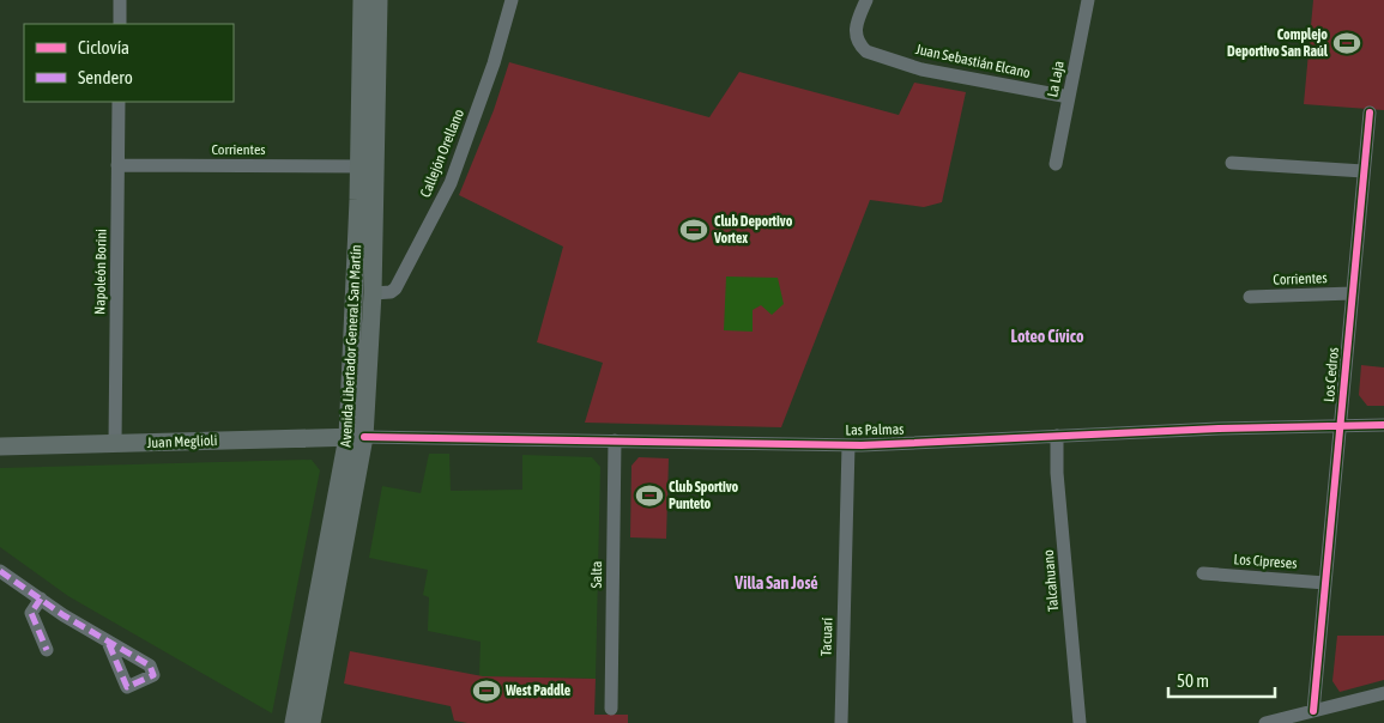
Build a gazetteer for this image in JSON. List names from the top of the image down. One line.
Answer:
{"streets":{"main road":["Avenida Libertador General San Martín","Juan Meglioli"],"street":["Juan Sebastián Elcano","La Laja","Corrientes","Callejón Orellano","Napoleón Borini","Los Cedros","Las Palmas","Los Cipreses","Salta","Talcahuano","Tacuarí"]},"crossings":[["Juan Sebastián Elcano","La Laja"],["Corrientes","Napoleón Borini"],["Corrientes","Avenida Libertador General San Martín"],["Corrientes","Los Cedros"],["Callejón Orellano","Avenida Libertador General San Martín"],["Napoleón Borini","Juan Meglioli"],["Avenida Libertador General San Martín","Las Palmas"],["Avenida Libertador General San Martín","Juan Meglioli"],["Los Cedros","Las Palmas"],["Los Cedros","Los Cipreses"],["Las Palmas","Juan Meglioli"],["Las Palmas","Salta"],["Las Palmas","Talcahuano"],["Las Palmas","Tacuarí"]],"districts":["Loteo Cívico","Villa San José"],"places":{"sports":["Complejo Deportivo San Raúl","Club Deportivo Vortex","Club Sportivo Punteto","West Paddle"]},"legend":["Ciclovía","Sendero"],"scale_bar":"50 m"}
